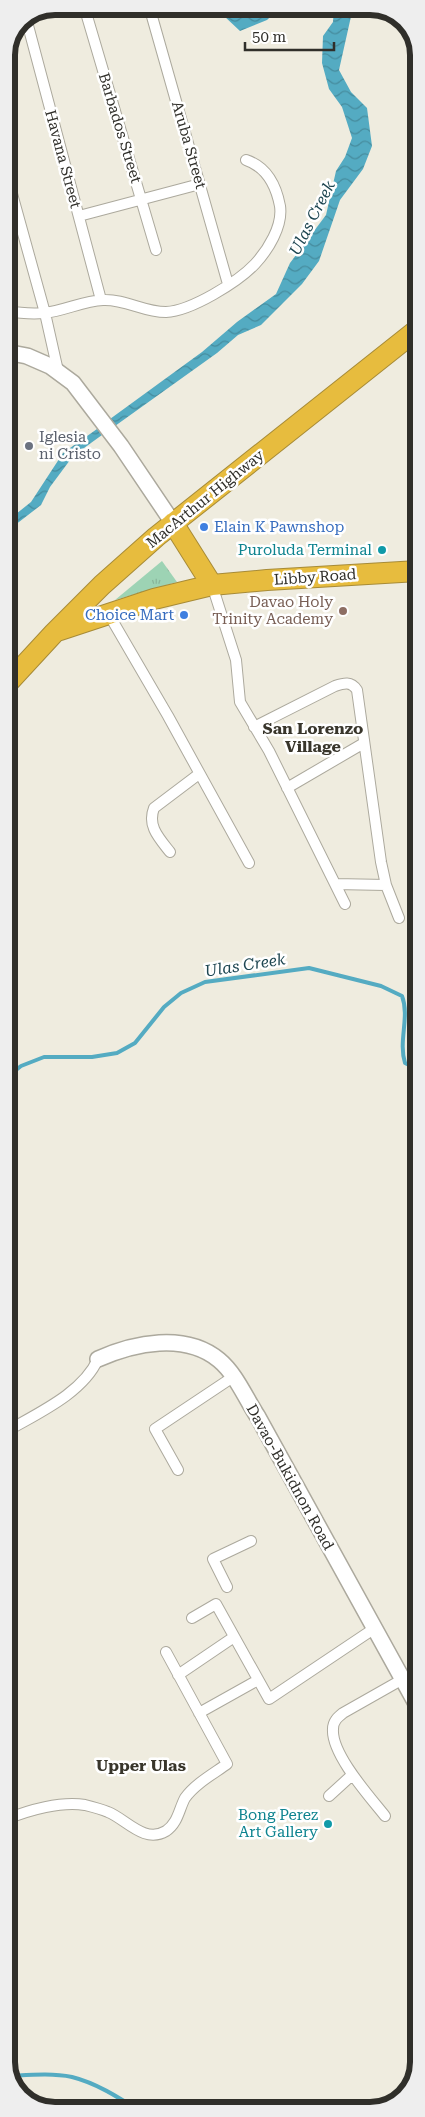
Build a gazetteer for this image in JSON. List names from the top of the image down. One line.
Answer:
{"streets":{"highway":["MacArthur Highway","Libby Road"],"street":["Barbados Street","Aruba Street","Havana Street","Davao-Bukidnon Road"]},"crossings":[["MacArthur Highway","Libby Road"]],"districts":["San Lorenzo Village","Upper Ulas"],"water":["Ulas Creek"],"places":["Iglesia ni Cristo","Elain K Pawnshop","Puroluda Terminal","Davao Holy Trinity Academy","Choice Mart","Bong Perez Art Gallery"],"scale_bar":"50 m"}
